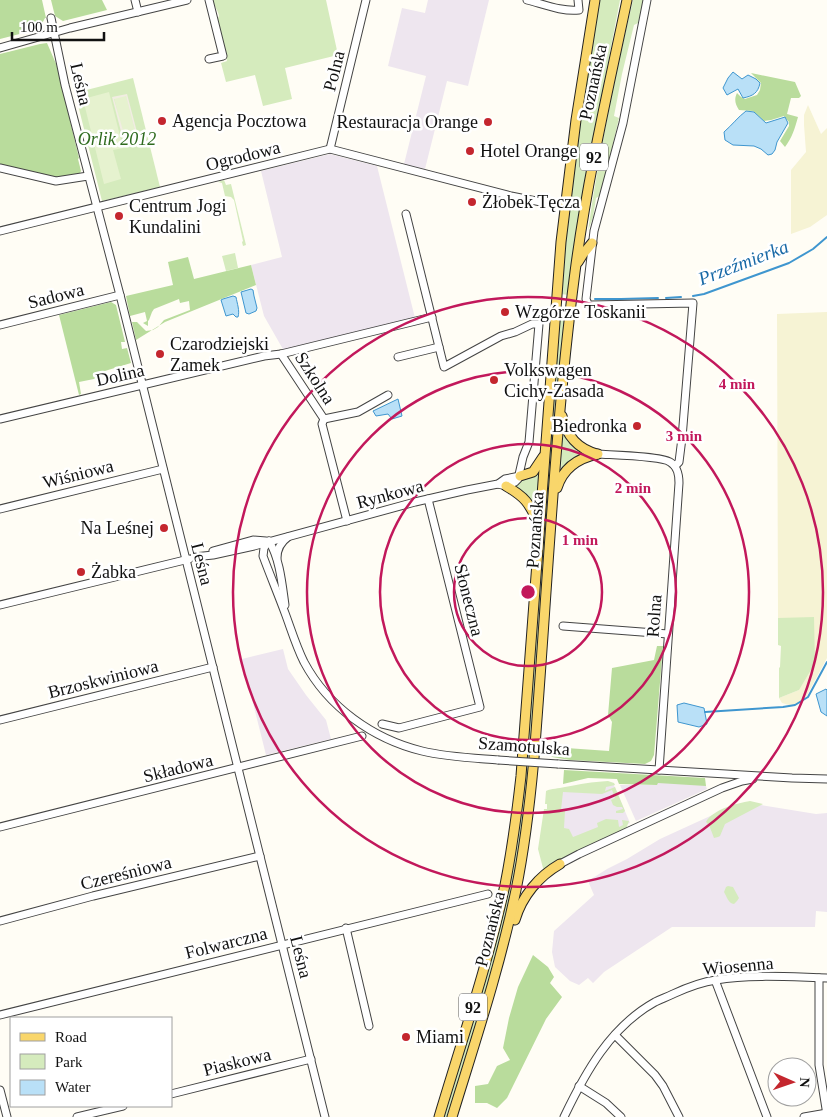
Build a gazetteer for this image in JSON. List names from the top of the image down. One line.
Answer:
{"streets":{"main road":["Poznańska","92"],"street":["Polna","Leśna","Ogrodowa","Sadowa","Dolina","Szkolna","Wiśniowa","Rynkowa","Słoneczna","Rolna","Brzoskwiniowa","Szamotulska","Składowa","Czereśniowa","Folwarczna","Wiosenna","Piaskowa"]},"crossings":[["Polna","Ogrodowa"],["Poznańska","Rynkowa"],["Poznańska","Rolna"],["Leśna","Ogrodowa"],["Leśna","Sadowa"],["Leśna","Dolina"],["Leśna","Wiśniowa"],["Leśna","Rynkowa"],["Leśna","Brzoskwiniowa"],["Leśna","Składowa"],["Leśna","Czereśniowa"],["Leśna","Folwarczna"],["Leśna","Piaskowa"],["Dolina","Szkolna"],["Rynkowa","Słoneczna"],["Rynkowa","Szamotulska"],["Rolna","Szamotulska"]],"water":["Przeźmierka"],"parks":["Orlik 2012"],"places":["Agencja Pocztowa","Restauracja Orange","Hotel Orange","Żłobek Tęcza","Centrum Jogi Kundalini","Wzgórze Toskanii","Czarodziejski Zamek","Volkswagen Cichy-Zasada","Biedronka","Na Leśnej","Żabka","Miami"],"legend":["Road","Park","Water"],"scale_bar":"100 m","north":"right","rings":["4 min","3 min","2 min","1 min"]}
